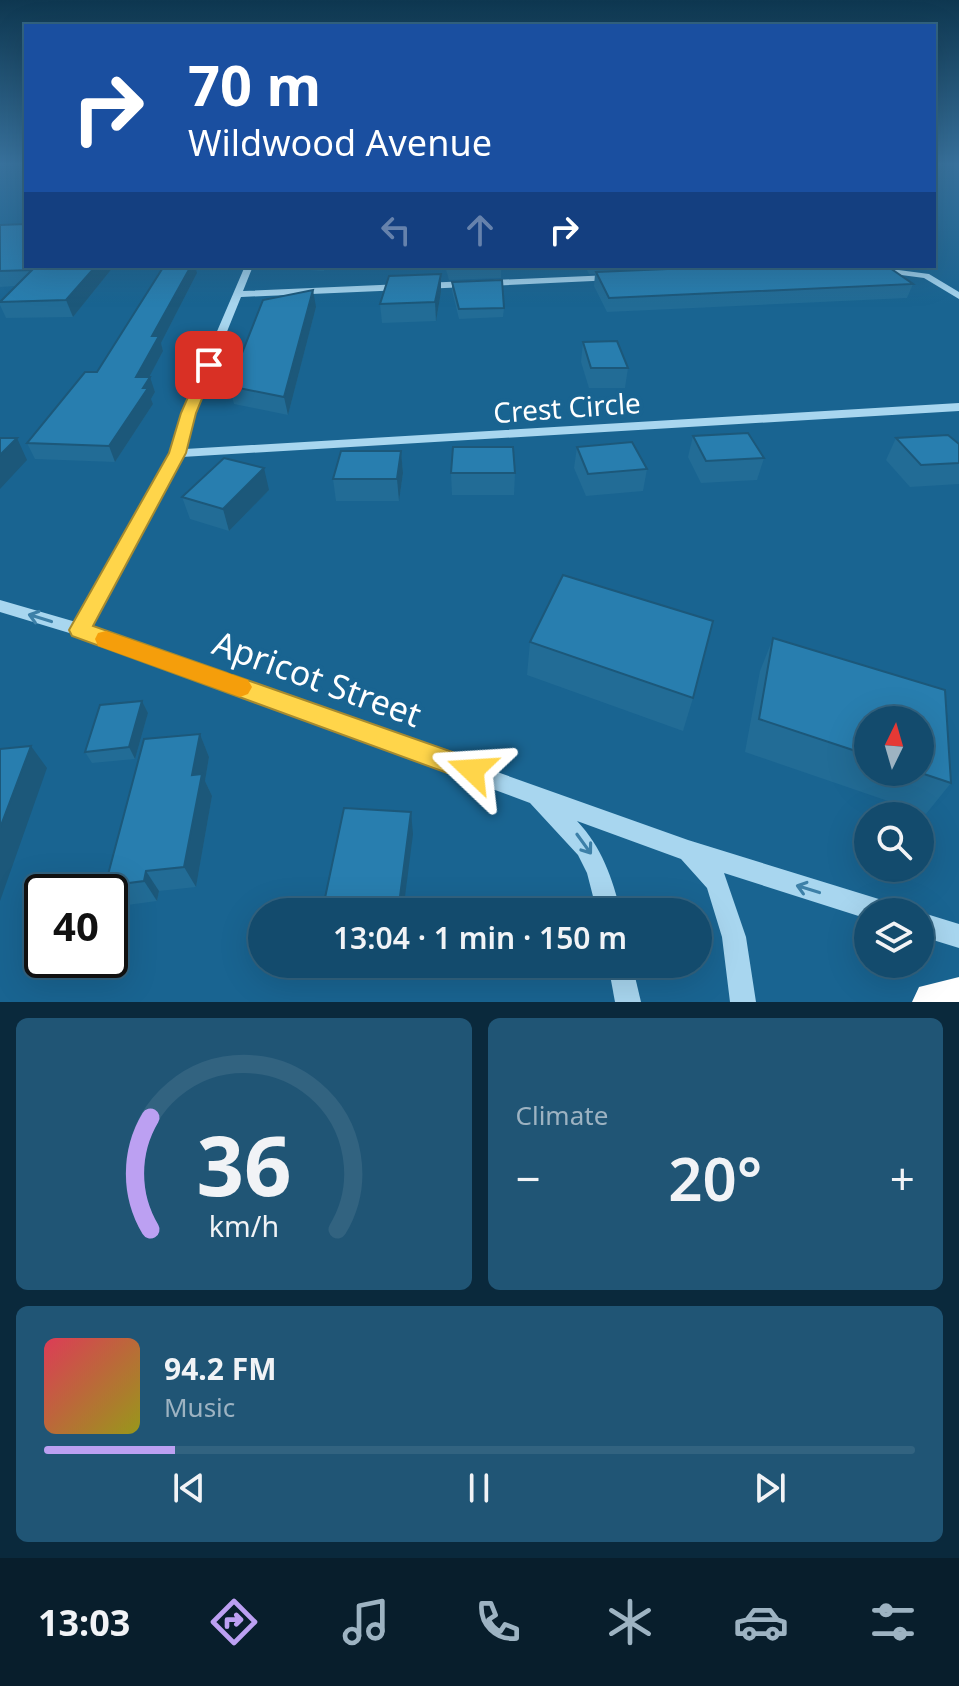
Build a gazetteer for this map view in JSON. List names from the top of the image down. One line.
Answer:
{"streets":{"street":["Crest Circle","Apricot Street"]},"north":"top","page":{"turn":["70 m","Wildwood Avenue"],"limit":"40","trip":"13:04 · 1 min · 150 m","tile":"Climate","heat":["−","20°","+"],"song":["94.2 FM","Music"],"tabs":"13:03","gauge":["36","km/h"]}}
